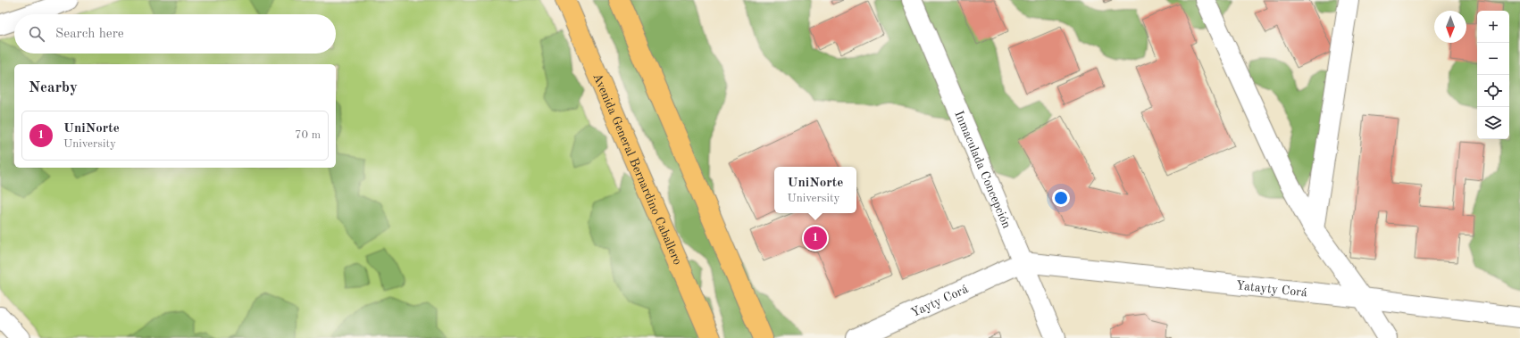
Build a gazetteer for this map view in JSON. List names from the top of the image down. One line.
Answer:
{"streets":{"main road":["Avenida General Bernardino Caballero"],"street":["Inmaculada Concepción","Yatayty Corá","Yayty Corá"]},"crossings":[["Inmaculada Concepción","Yatayty Corá"],["Inmaculada Concepción","Yayty Corá"],["Yatayty Corá","Yayty Corá"]],"north":"bottom","page":{"map_buttons":["+","−"],"search":"Search here","heading":"Nearby","list":[{"mark":"1","name":"UniNorte","note":"University","value":"70 m"}],"popup":["UniNorte","University"],"pins":"1"}}
